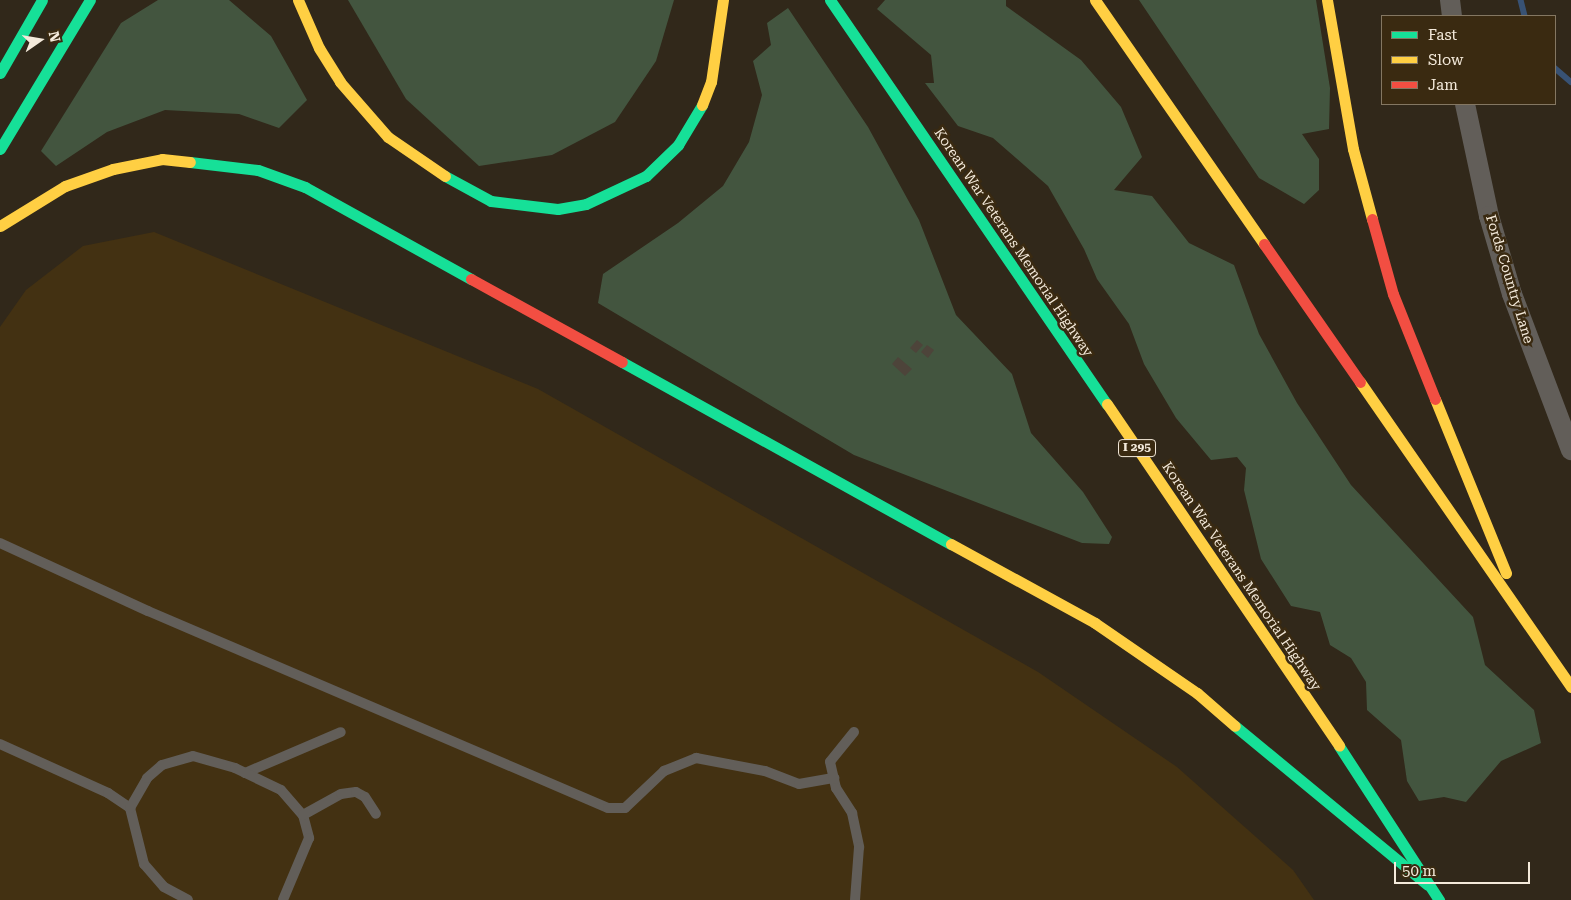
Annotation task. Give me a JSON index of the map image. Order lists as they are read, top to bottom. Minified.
{"streets":{"main road":["Korean War Veterans Memorial Highway","I 295"],"street":["Fords Country Lane"]},"legend":["Fast","Slow","Jam"],"scale_bar":"50 m","north":"right"}
